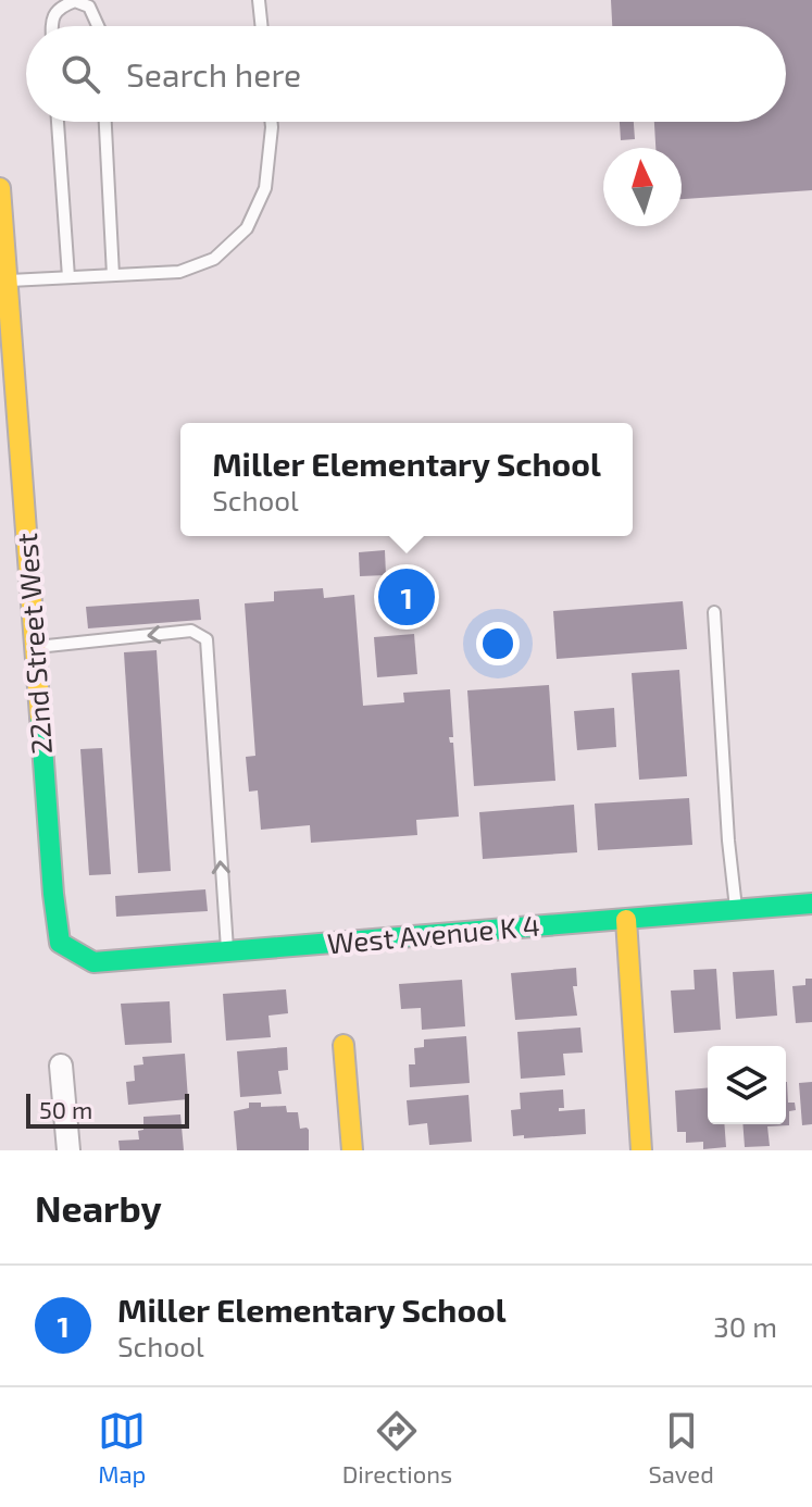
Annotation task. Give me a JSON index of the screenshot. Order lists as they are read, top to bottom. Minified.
{"streets":{"street":["22nd Street West","West Avenue K 4"]},"crossings":[["22nd Street West","West Avenue K 4"]],"scale_bar":"50 m","north":"top","page":{"search":"Search here","popup":["Miller Elementary School","School"],"pins":"1","scale":"50 m","heading":"Nearby","list":[{"mark":"1","name":"Miller Elementary School","note":"School","value":"30 m"}],"nav":["Map","Directions","Saved"]}}
